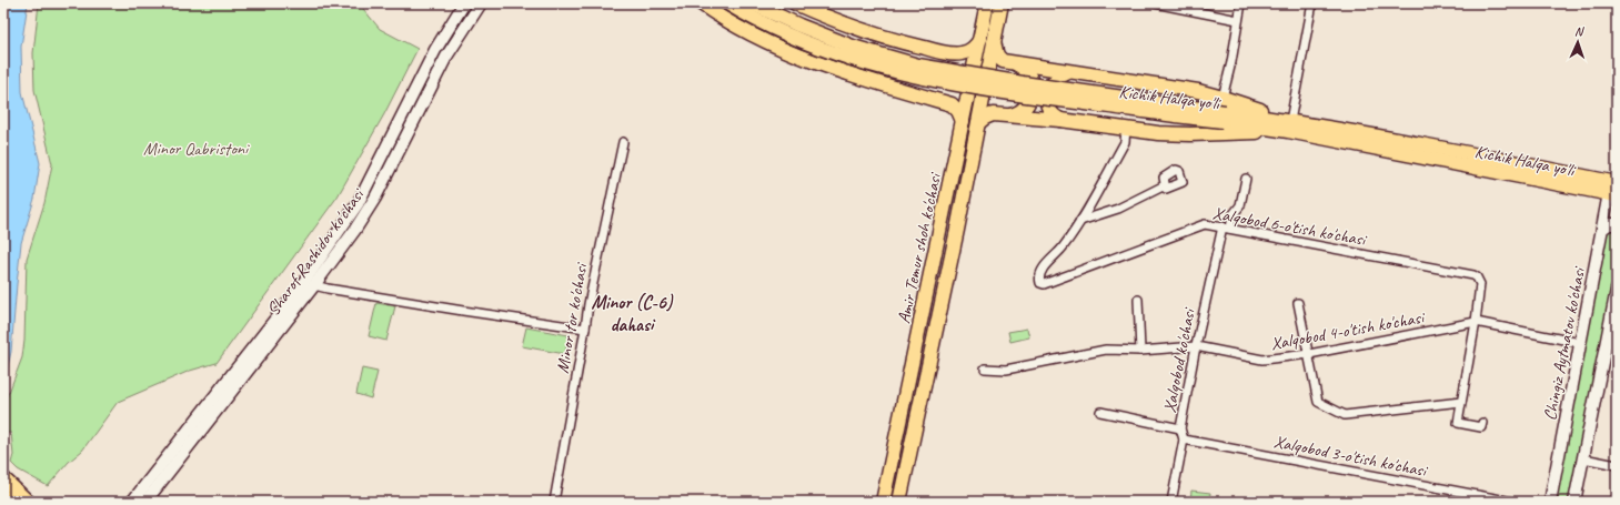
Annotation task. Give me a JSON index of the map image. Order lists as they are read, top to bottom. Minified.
{"streets":{"main road":["Kichik Halqa yo'li","Amir Temur shoh ko'chasi","Sharof Rashidov ko'chasi","Chingiz Aytmatov ko'chasi"],"street":["Xalqobod 6-o'tish ko'chasi","Minor tor ko'chasi","Xalqobod 4-o'tish ko'chasi","Xalqobod ko'chasi","Xalqobod 3-o'tish ko'chasi"]},"crossings":[["Kichik Halqa yo'li","Chingiz Aytmatov ko'chasi"],["Xalqobod 6-o'tish ko'chasi","Xalqobod 4-o'tish ko'chasi"],["Xalqobod 6-o'tish ko'chasi","Xalqobod ko'chasi"],["Xalqobod 4-o'tish ko'chasi","Chingiz Aytmatov ko'chasi"],["Xalqobod 4-o'tish ko'chasi","Xalqobod ko'chasi"],["Xalqobod ko'chasi","Xalqobod 3-o'tish ko'chasi"]],"districts":["Minor (C-6) dahasi"],"parks":["Minor Qabristoni"],"north":"top"}
